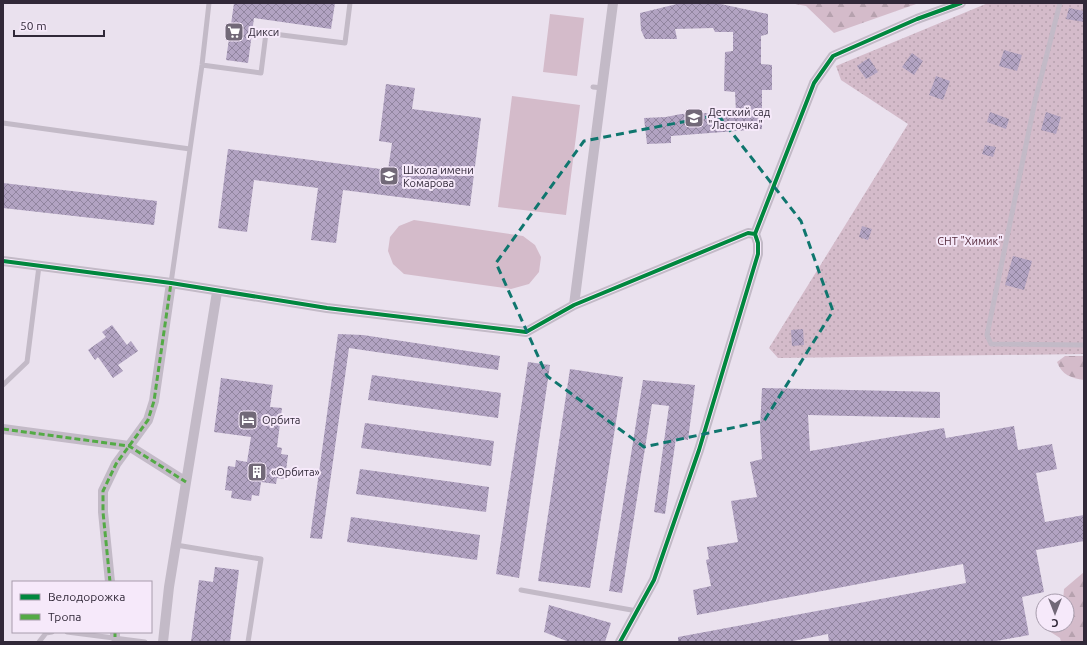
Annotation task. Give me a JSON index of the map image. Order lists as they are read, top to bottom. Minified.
{"parks":["СНТ \"Химик\""],"places":{"supermarket":["Дикси"],"school or university":["Детский сад \"Ласточка\"","Школа имени Комарова"],"hotel":["Орбита"],"building":["«Орбита»"]},"legend":["Велодорожка","Тропа"],"scale_bar":"50 m","north":"bottom"}
